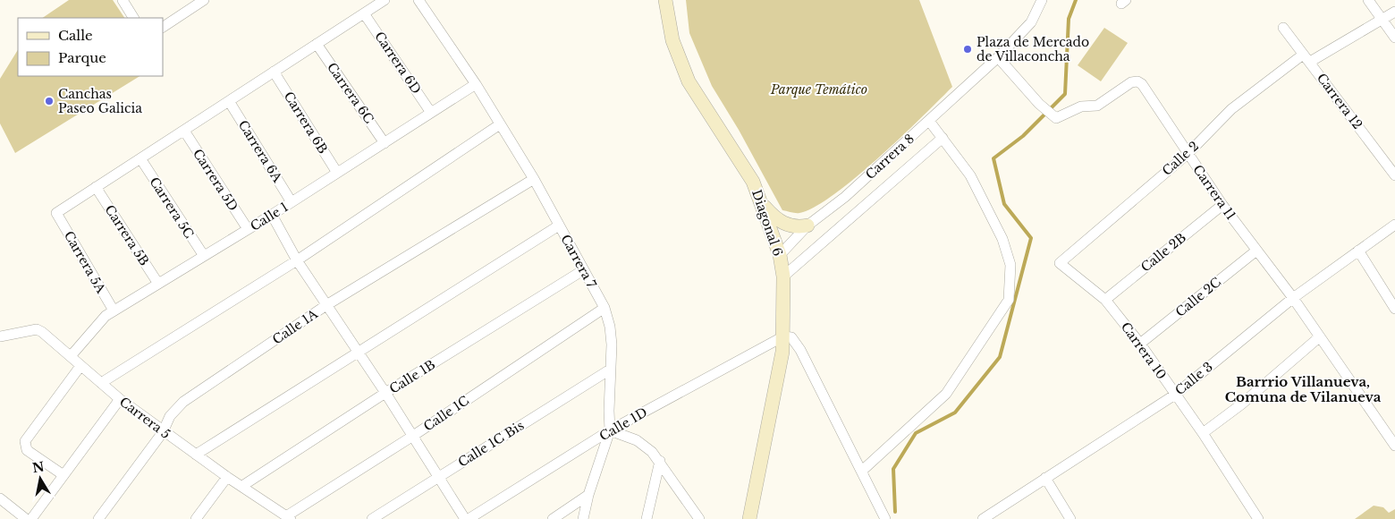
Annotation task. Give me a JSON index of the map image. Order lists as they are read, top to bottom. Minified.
{"streets":{"street":["Carrera 6D","Carrera 6C","Carrera 12","Carrera 6B","Carrera 6A","Carrera 8","Calle 2","Carrera 5D","Carrera 11","Carrera 5C","Calle 1","Diagonal 6","Carrera 5B","Calle 2B","Carrera 7","Carrera 5A","Calle 2C","Calle 1A","Carrera 10","Calle 1B","Calle 3","Calle 1C","Carrera 5","Calle 1D","Calle 1C Bis"]},"crossings":[["Carrera 6D","Calle 1"],["Carrera 6C","Calle 1"],["Carrera 12","Calle 2"],["Carrera 6B","Calle 1"],["Carrera 6A","Calle 1"],["Carrera 8","Carrera 11"],["Carrera 8","Diagonal 6"],["Calle 2","Carrera 11"],["Calle 2","Carrera 10"],["Carrera 5D","Calle 1"],["Carrera 11","Calle 2B"],["Carrera 11","Calle 2C"],["Carrera 11","Calle 3"],["Carrera 5C","Calle 1"],["Calle 1","Carrera 5B"],["Calle 1","Carrera 7"],["Calle 1","Carrera 5A"],["Calle 1","Carrera 5"],["Diagonal 6","Calle 1D"],["Carrera 5B","Carrera 5A"],["Calle 2B","Carrera 10"],["Carrera 7","Calle 1A"],["Carrera 7","Calle 1B"],["Carrera 7","Calle 1C"],["Carrera 7","Calle 1D"],["Carrera 7","Calle 1C Bis"],["Calle 2C","Carrera 10"],["Calle 1A","Carrera 5"],["Carrera 10","Calle 3"],["Calle 1B","Carrera 5"],["Calle 1C","Carrera 5"]],"districts":["Barrrio Villanueva, Comuna de Vilanueva"],"parks":["Parque Temático"],"places":["Plaza de Mercado de Villaconcha","Canchas Paseo Galicia"],"legend":["Calle","Parque"],"north":"top"}
